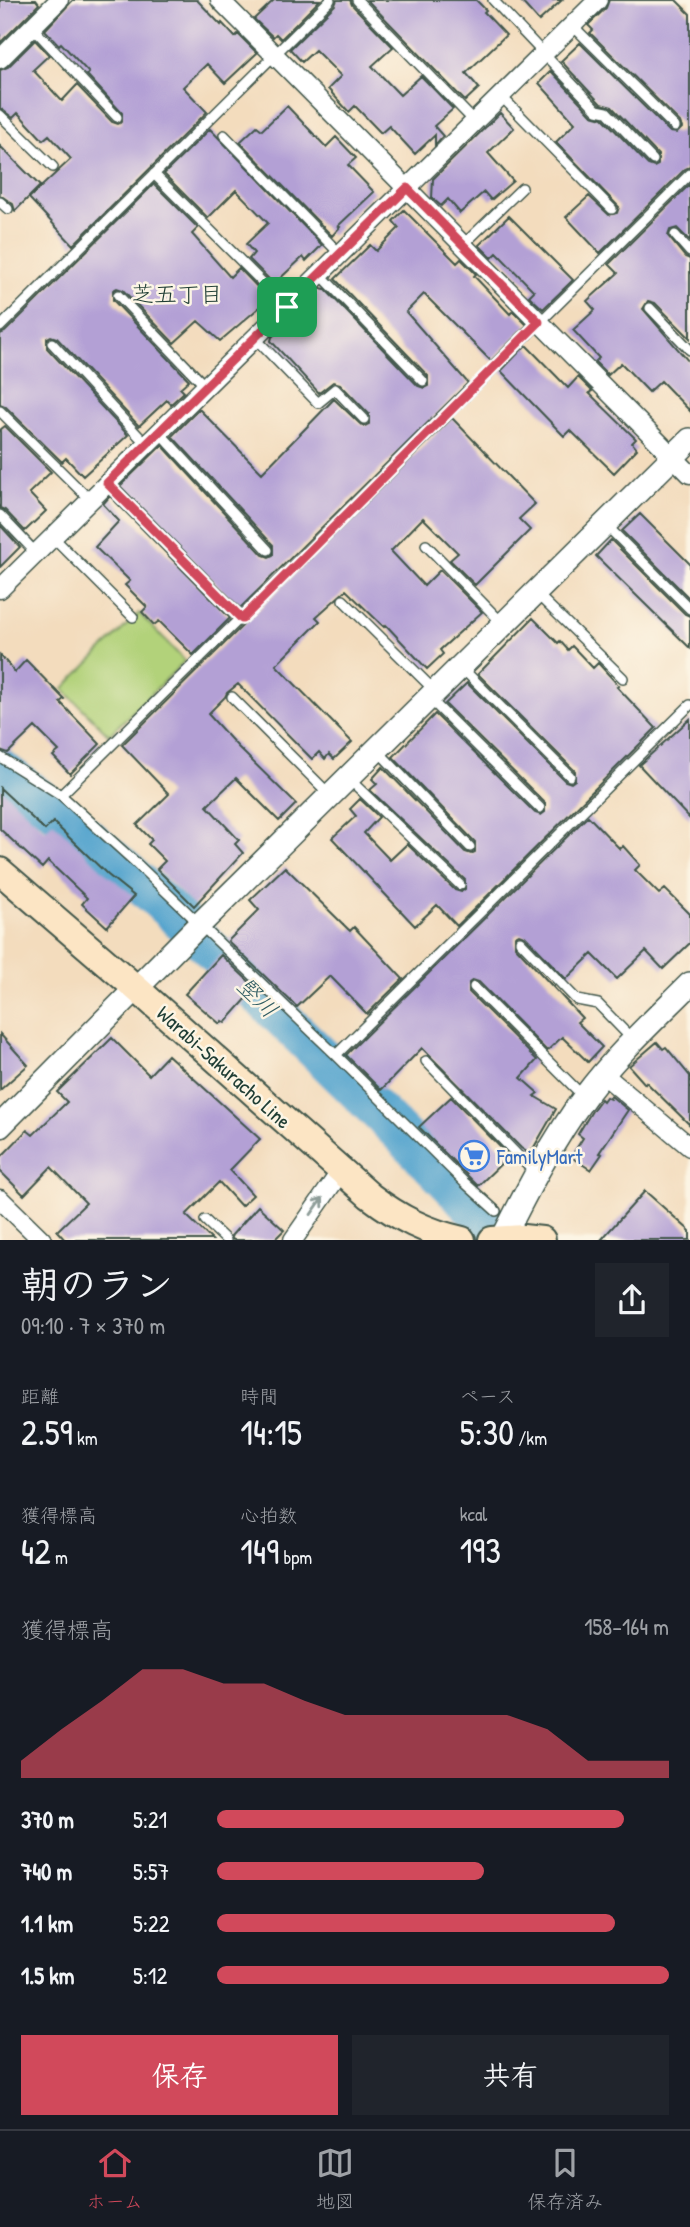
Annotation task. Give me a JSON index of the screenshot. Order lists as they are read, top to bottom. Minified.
{"streets":{"main road":["Warabi-Sakuracho Line"]},"districts":["芝五丁目"],"water":["竪川"],"places":{"supermarket":["FamilyMart"]},"page":{"heading":["朝のラン","09:10 · 7 × 370 m"],"stats":[["距離","2.59 km"],["時間","14:15"],["ペース","5:30 /km"],["獲得標高","42 m"],["心拍数","149 bpm"],["kcal","193"]],"chart":["獲得標高","158–164 m"],"list":[{"name":"370 m","note":"5:21"},{"name":"740 m","note":"5:57"},{"name":"1.1 km","note":"5:22"},{"name":"1.5 km","note":"5:12"}],"buttons":["保存","共有"],"tabs":["ホーム","地図","保存済み"]}}
